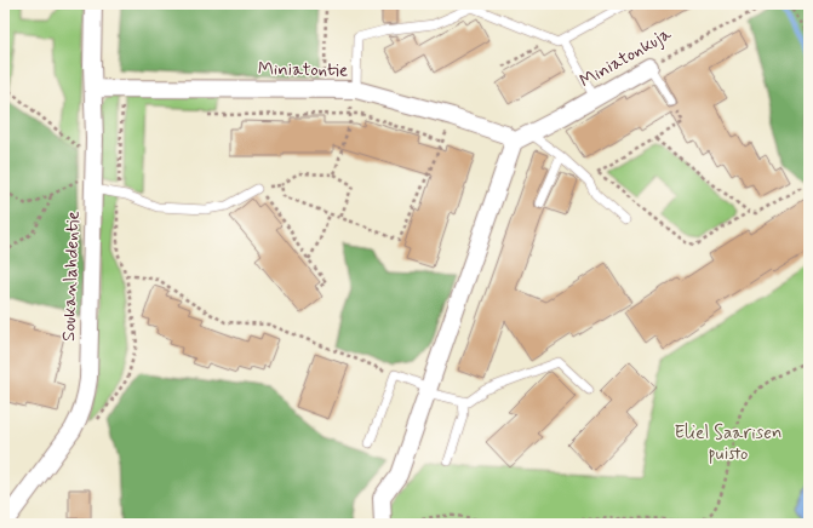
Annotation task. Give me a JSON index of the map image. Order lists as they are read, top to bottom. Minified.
{"streets":{"street":["Miniatonkuja","Miniatontie","Soukanlahdentie"]},"crossings":[["Miniatonkuja","Miniatontie"],["Miniatontie","Soukanlahdentie"]],"parks":["Eliel Saarisen puisto"]}
